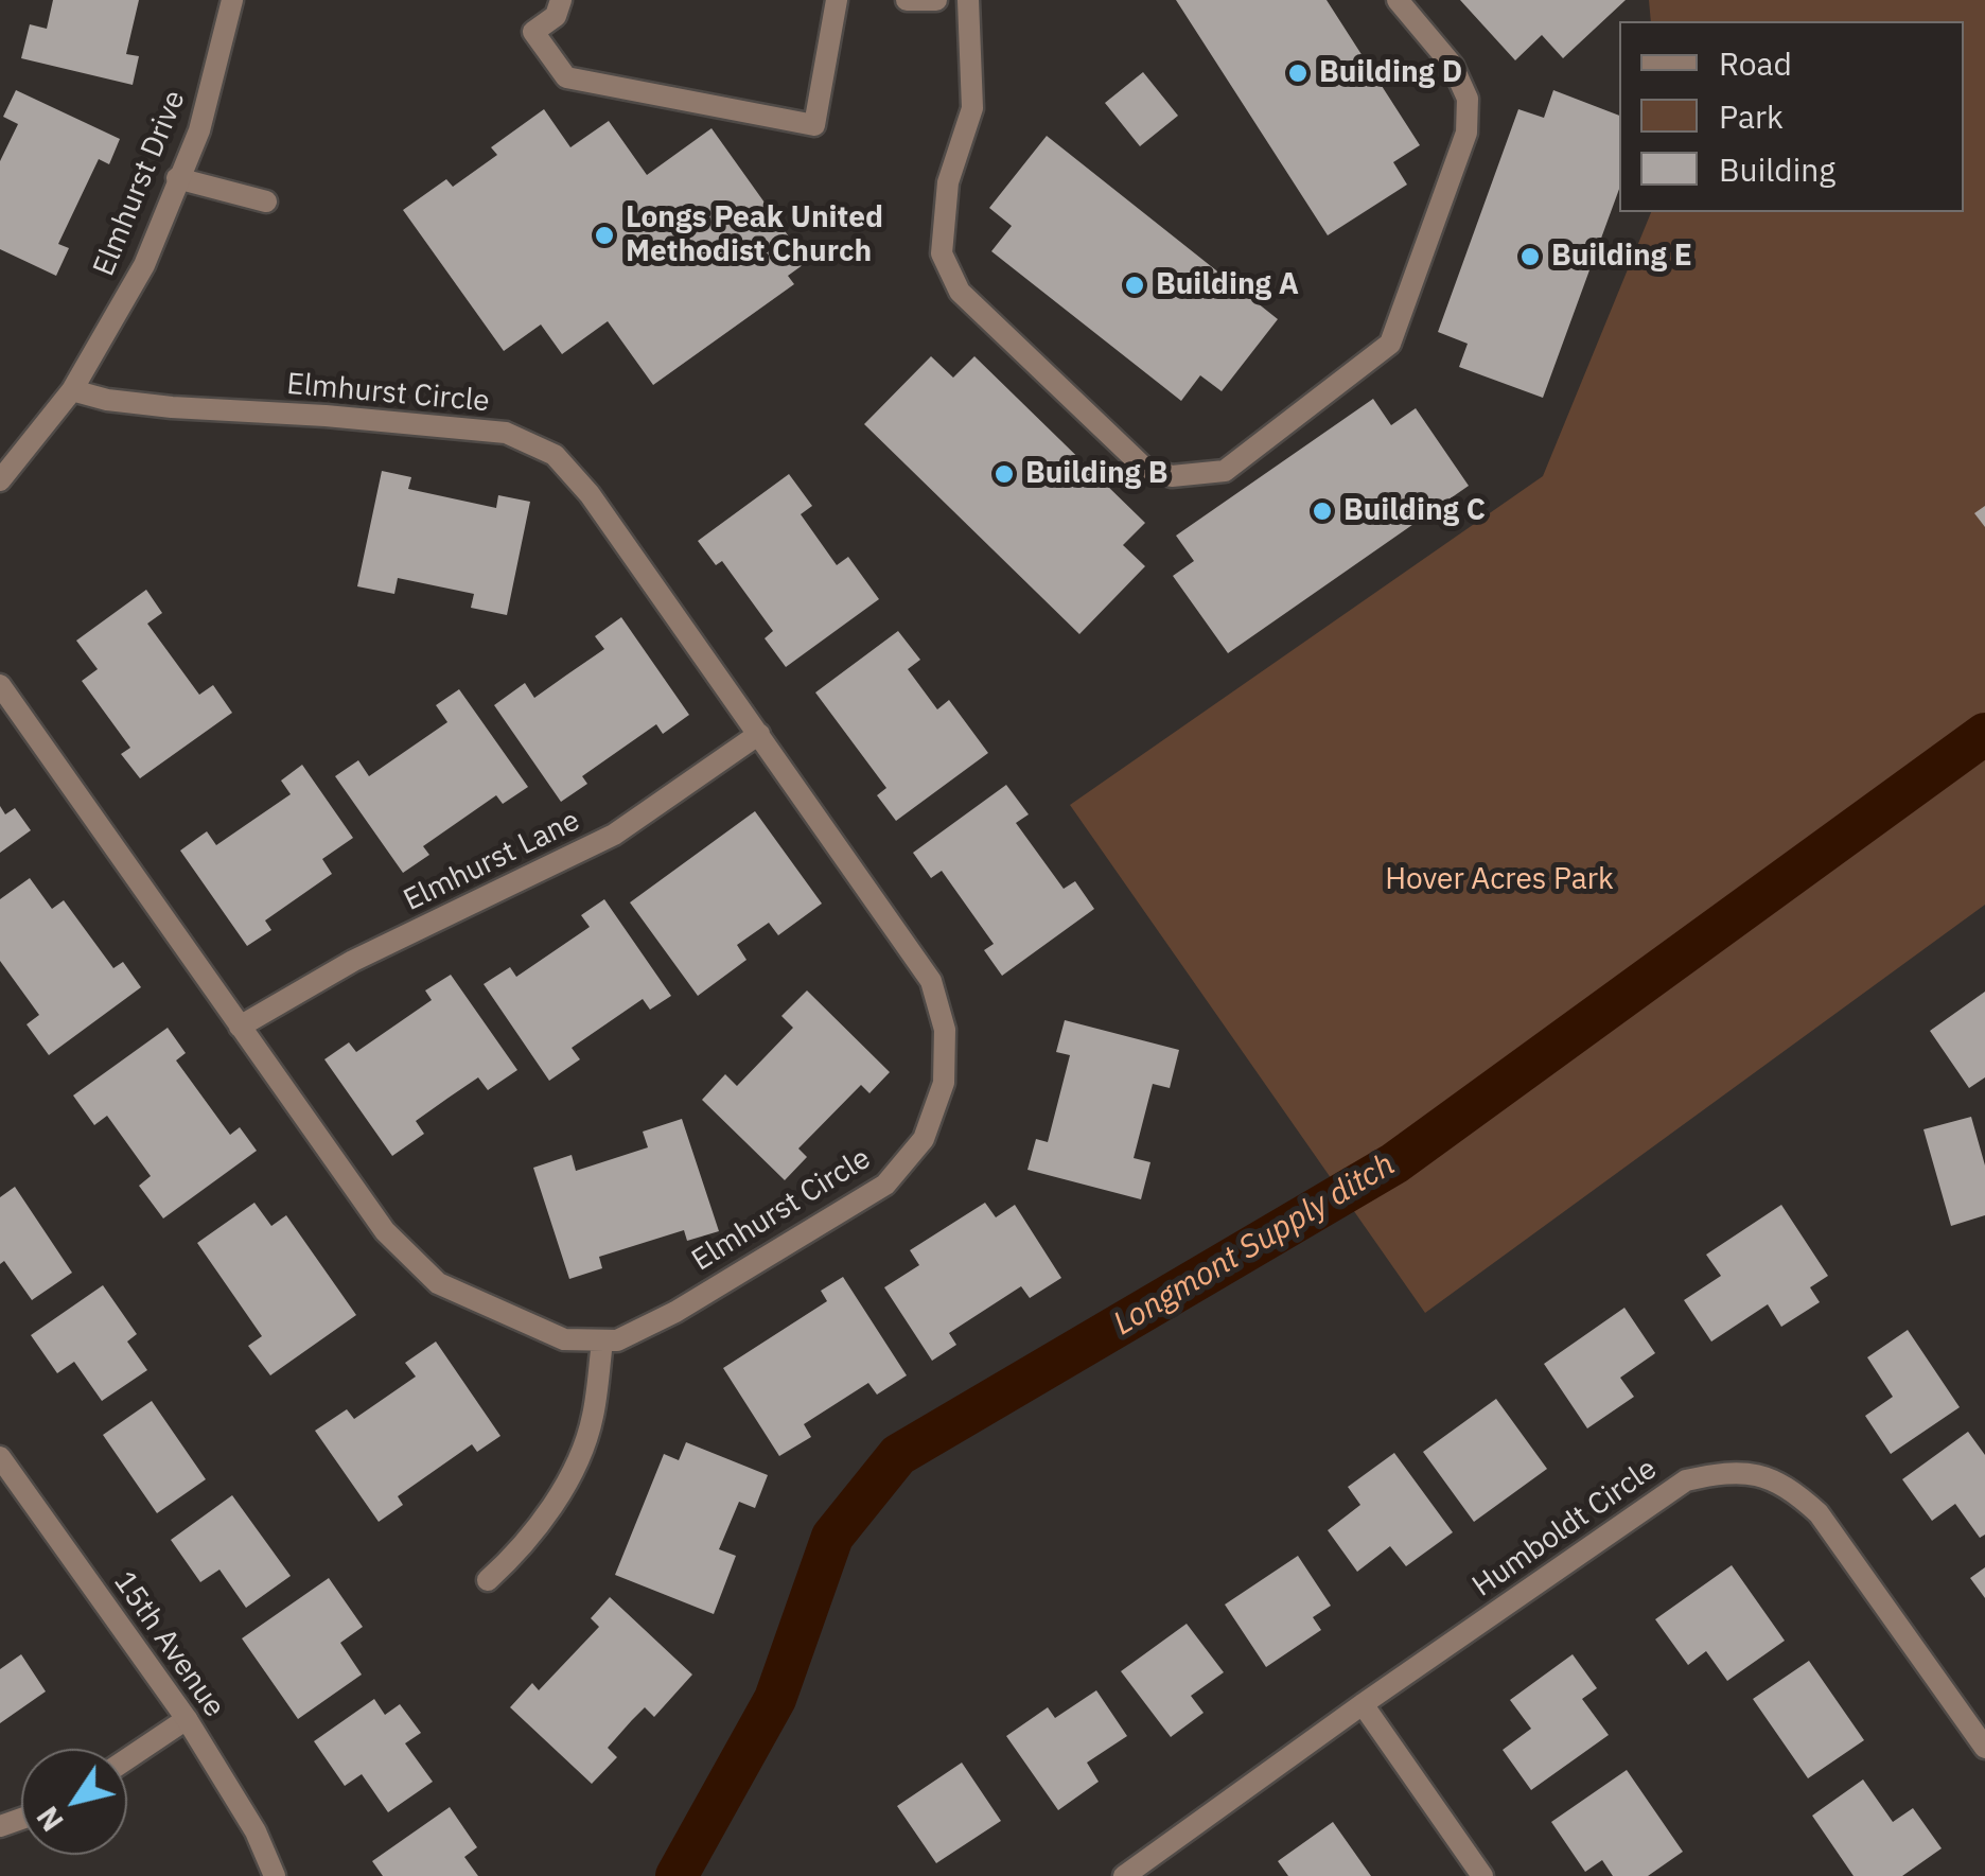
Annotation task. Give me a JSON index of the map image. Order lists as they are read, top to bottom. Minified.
{"streets":{"street":["Elmhurst Drive","Elmhurst Circle","Elmhurst Lane","Humboldt Circle","15th Avenue"]},"crossings":[["Elmhurst Drive","Elmhurst Circle"],["Elmhurst Circle","Elmhurst Lane"]],"water":["Longmont Supply ditch"],"parks":["Hover Acres Park"],"places":["Building D","Longs Peak United Methodist Church","Building E","Building A","Building B","Building C"],"legend":["Road","Park","Building"],"north":"bottom left"}
